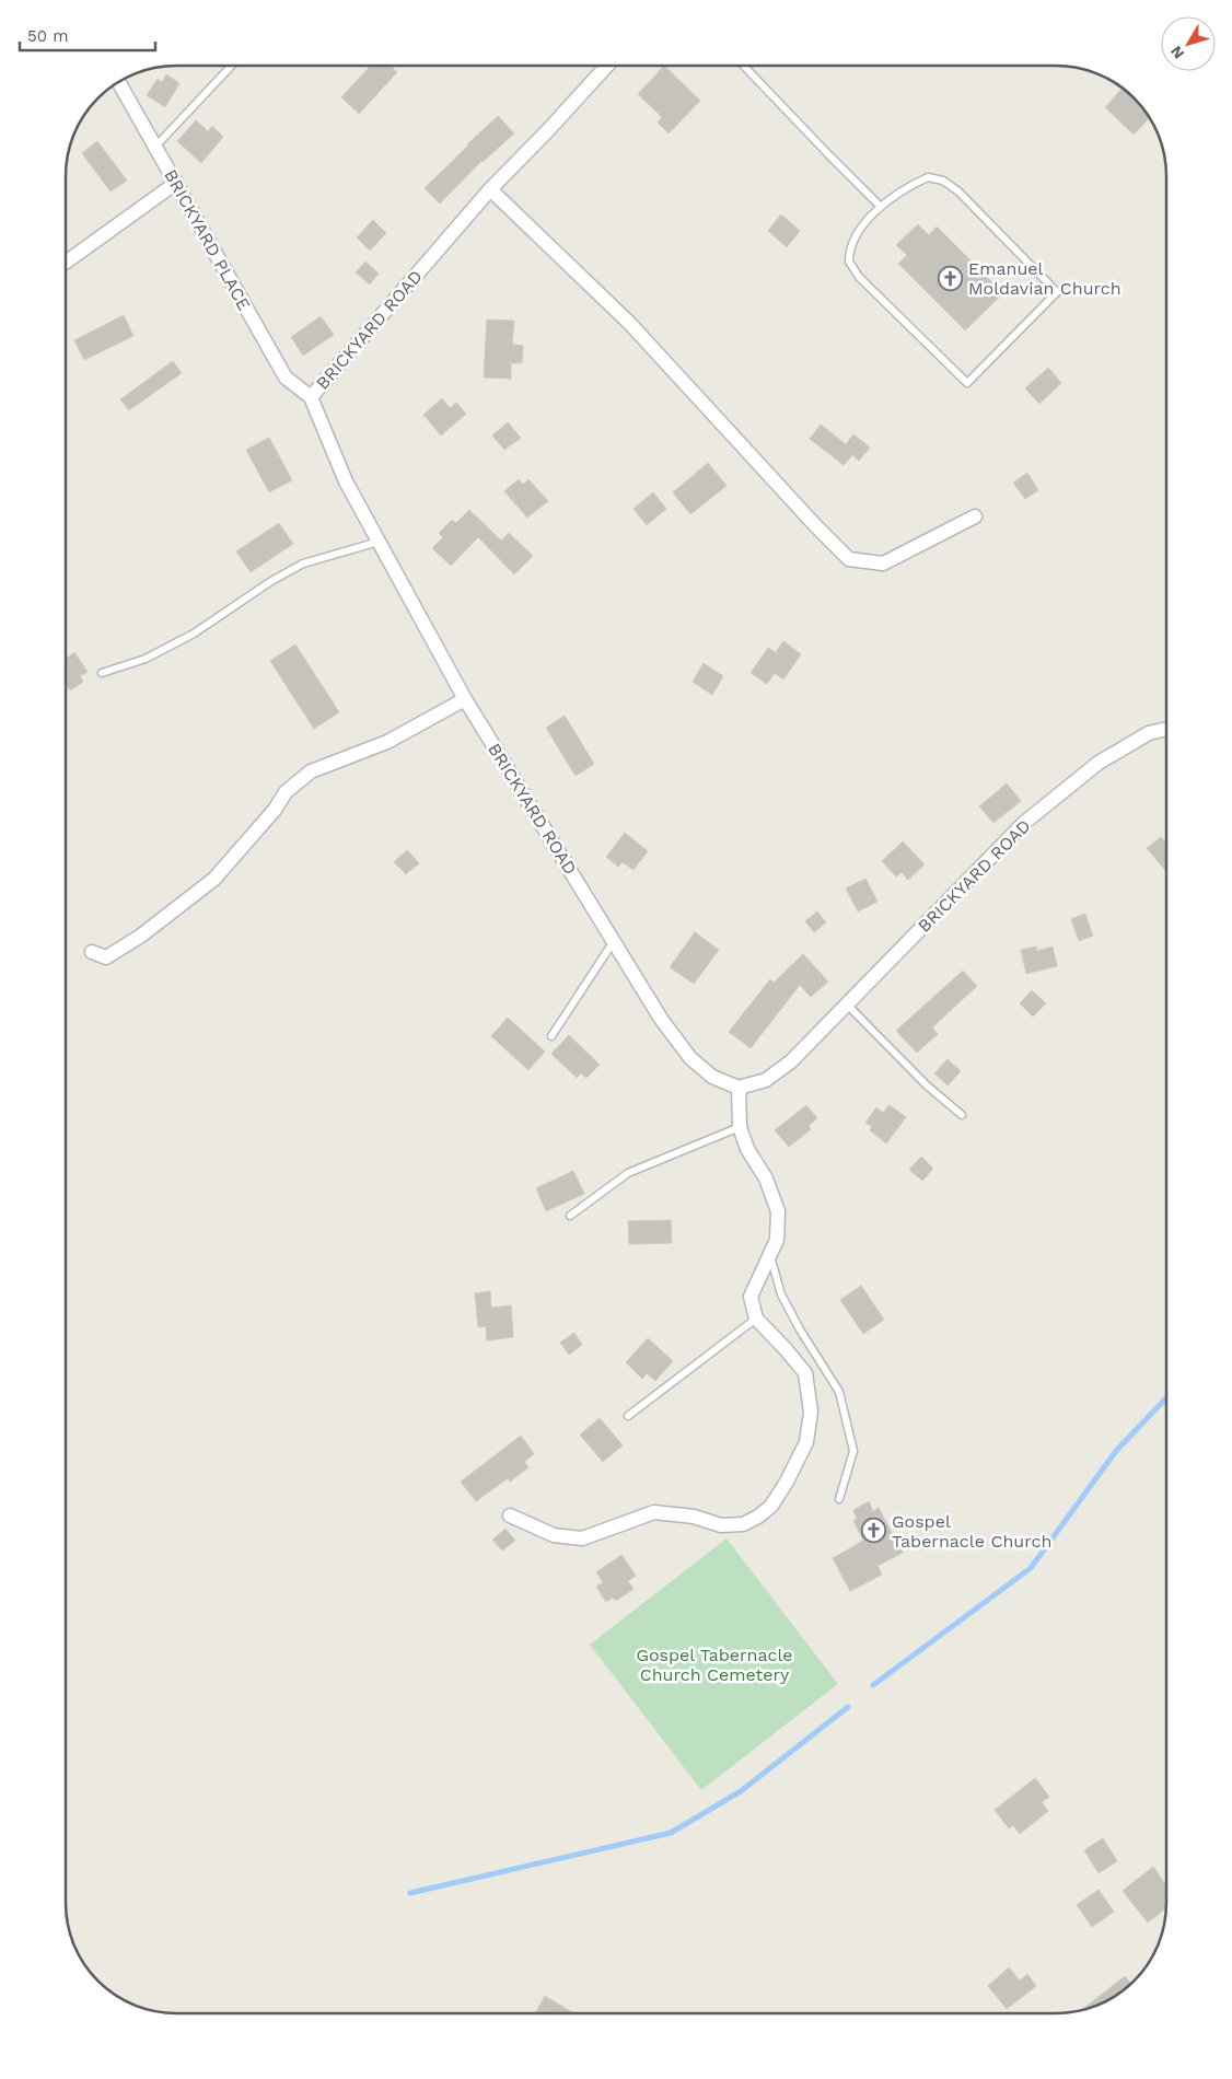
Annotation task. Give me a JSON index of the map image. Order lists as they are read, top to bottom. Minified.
{"streets":{"street":["BRICKYARD PLACE","BRICKYARD ROAD"]},"crossings":[["BRICKYARD PLACE","BRICKYARD ROAD"]],"parks":["Gospel Tabernacle Church Cemetery"],"places":{"church":["Emanuel Moldavian Church","Gospel Tabernacle Church"]},"scale_bar":"50 m","north":"bottom left"}
